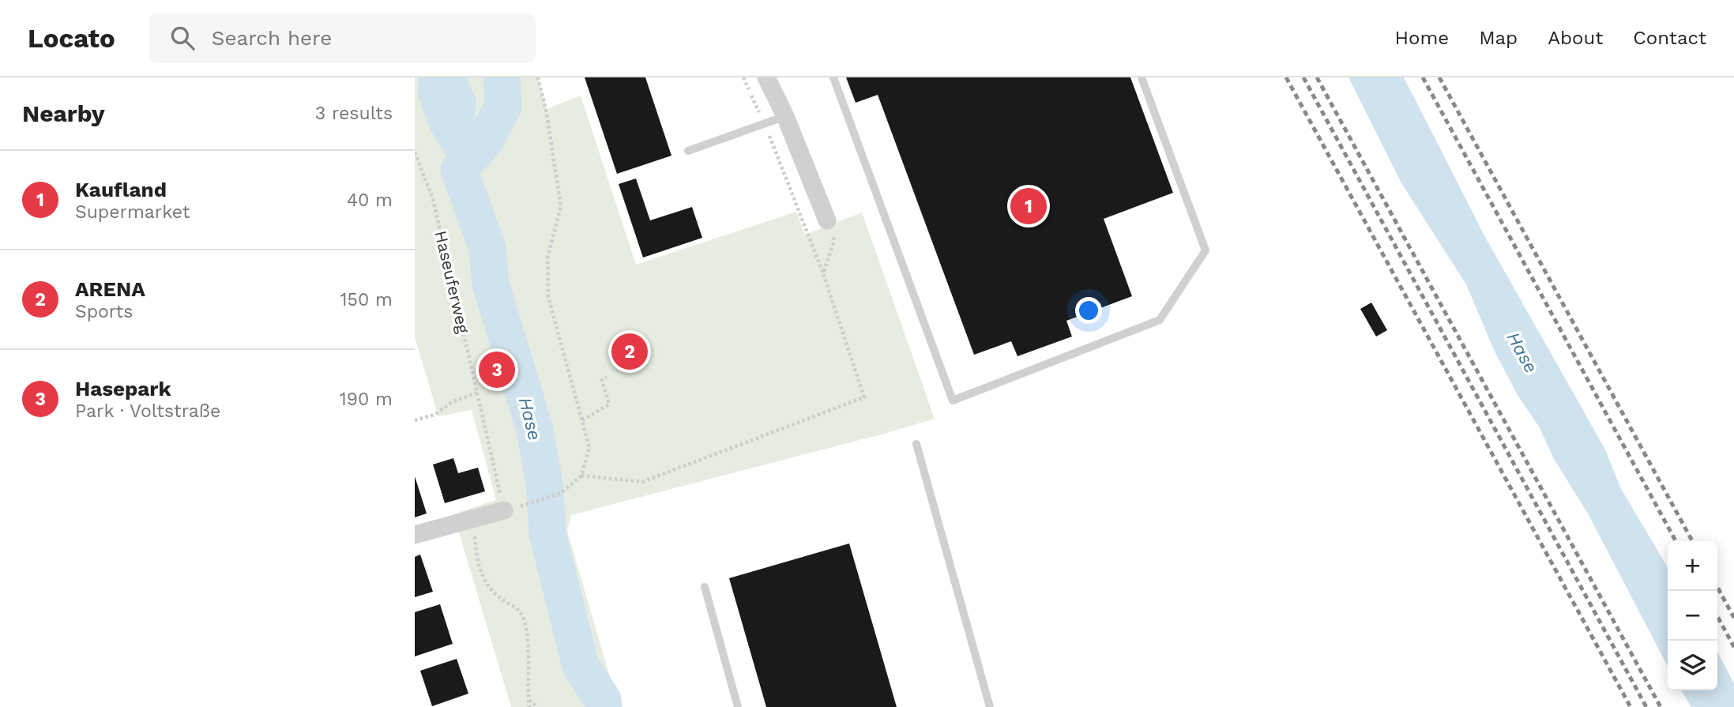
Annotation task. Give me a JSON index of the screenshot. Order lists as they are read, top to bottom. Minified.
{"streets":{"path":["Haseuferweg"]},"water":["Hase"],"page":{"header":"Locato","search":"Search here","nav":["Home","Map","About","Contact"],"heading":["Nearby","3 results"],"list":[{"mark":"1","name":"Kaufland","note":"Supermarket","value":"40 m"},{"mark":"2","name":"ARENA","note":"Sports","value":"150 m"},{"mark":"3","name":"Hasepark","note":"Park · Voltstraße","value":"190 m"}],"pins":["1","2","3"],"map_buttons":["+","−"]}}
